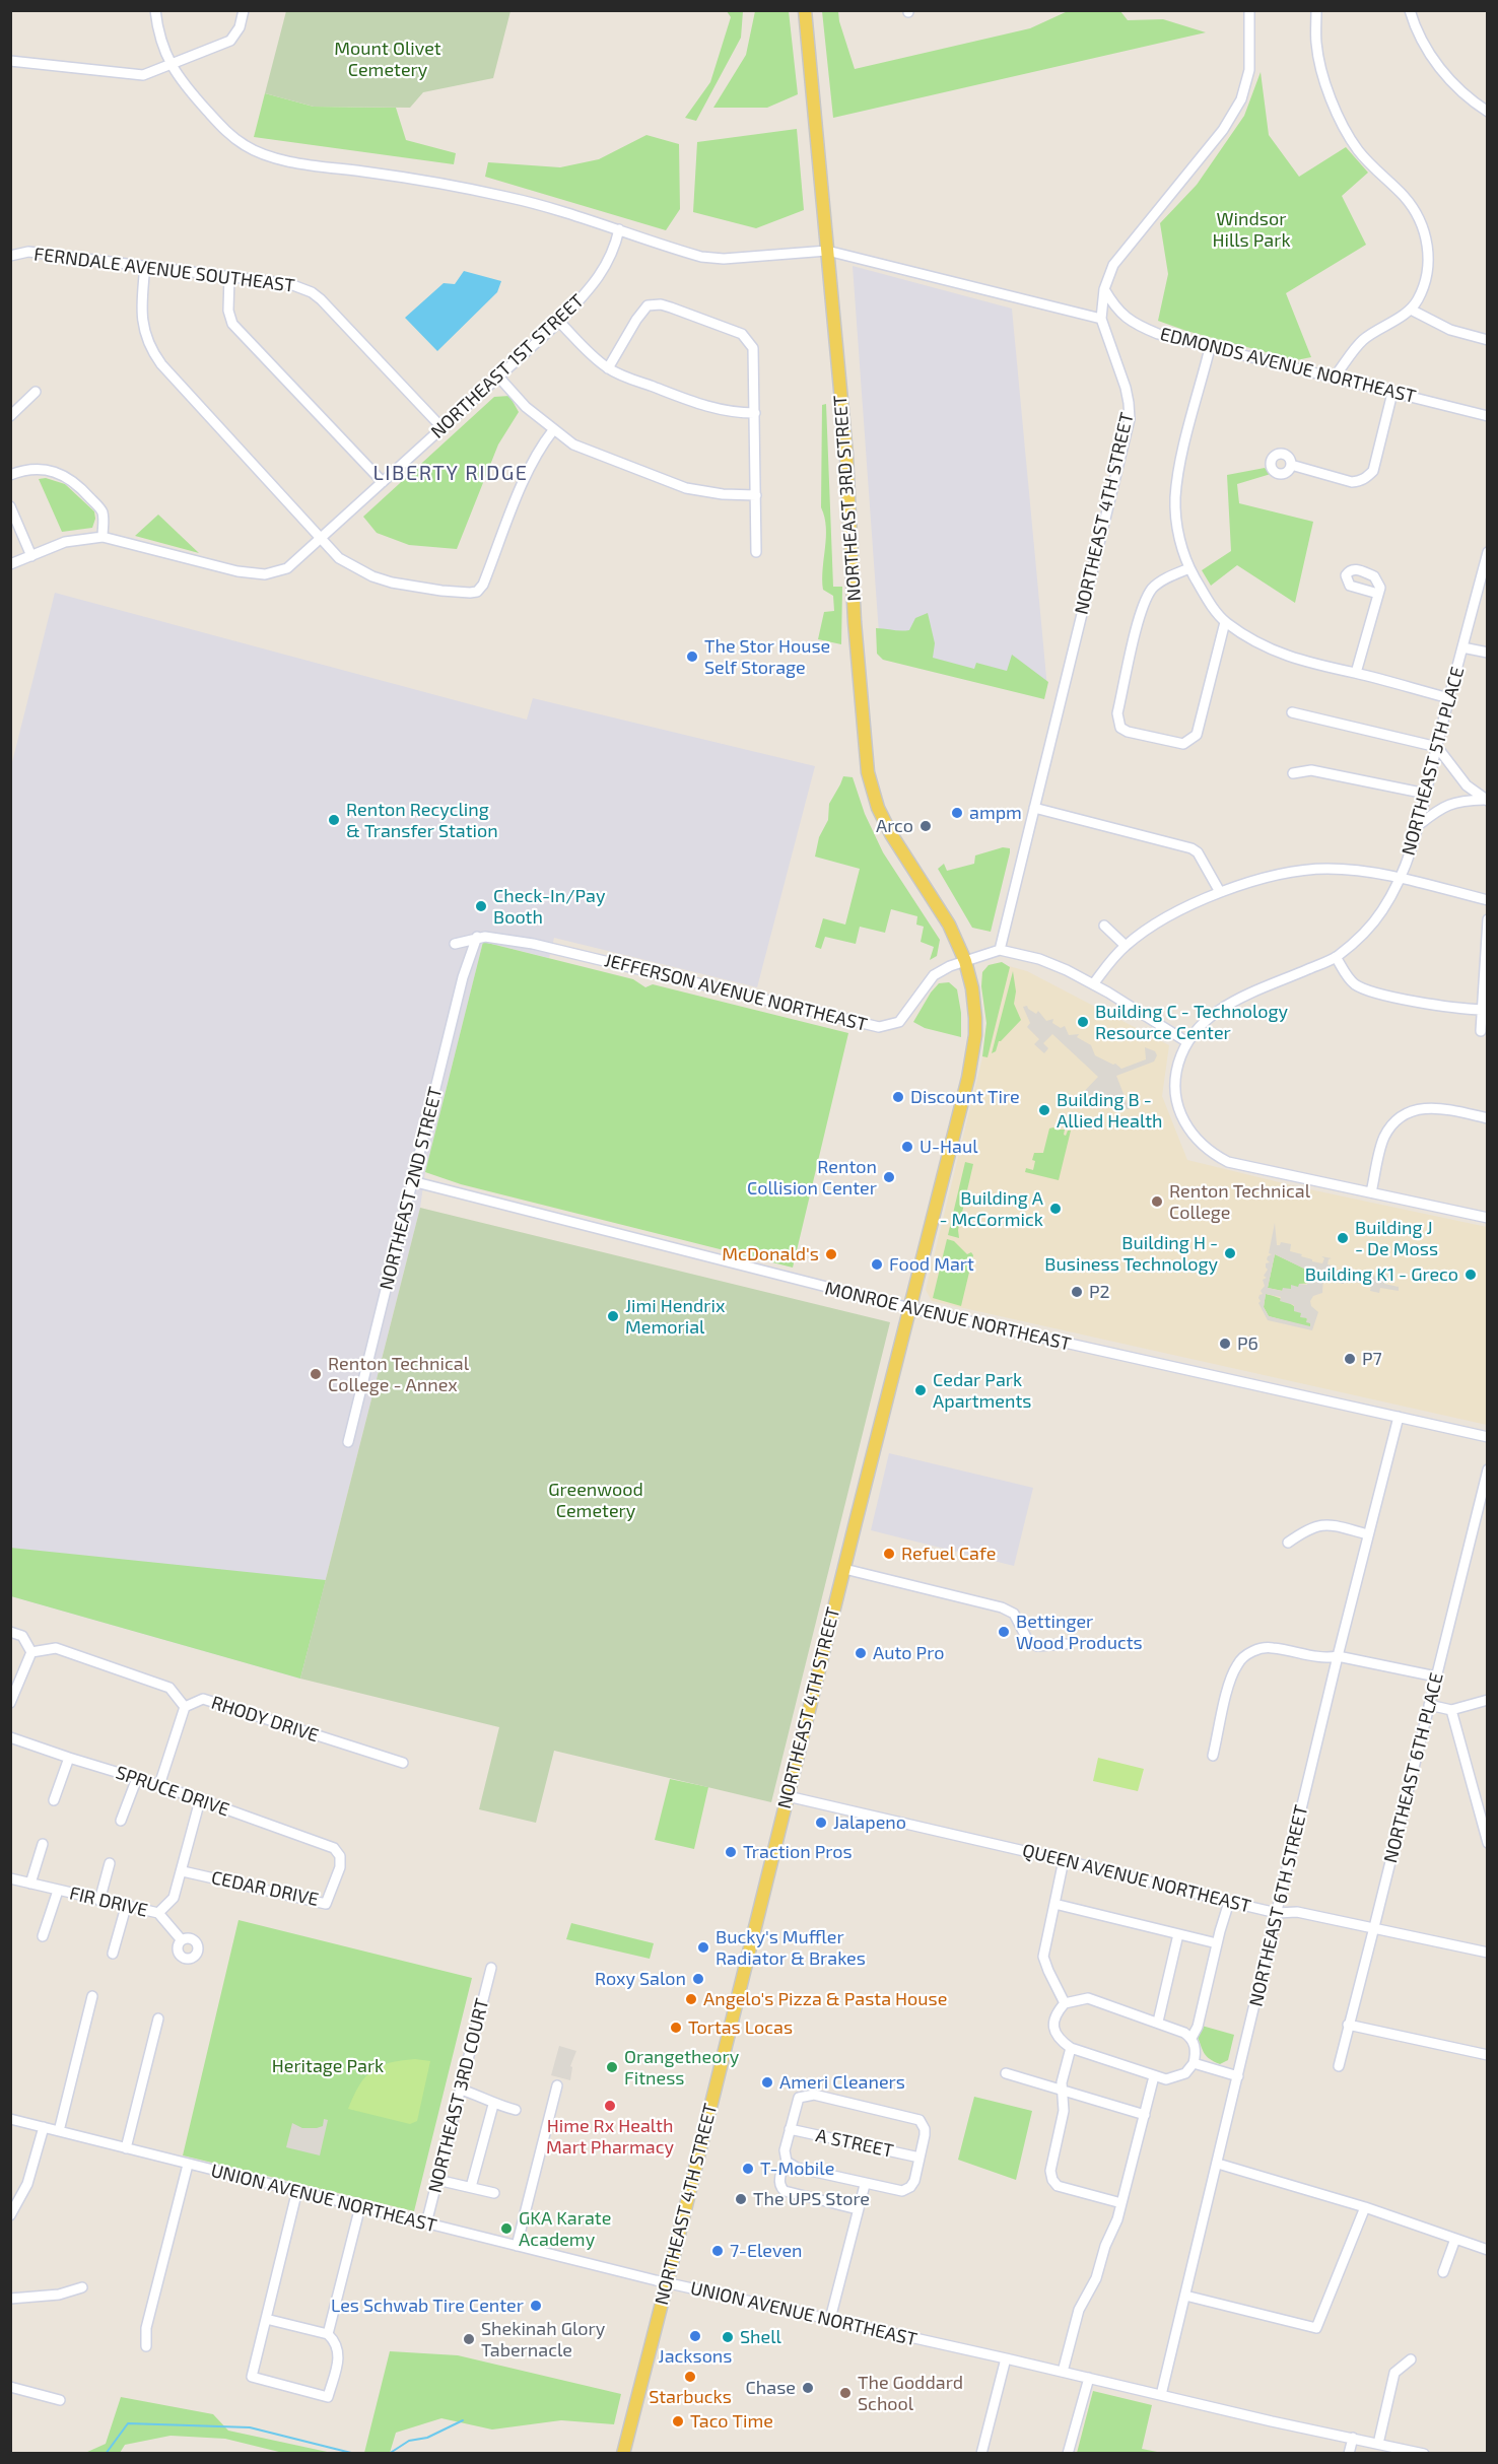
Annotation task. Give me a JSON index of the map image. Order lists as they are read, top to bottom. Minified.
{"streets":{"main road":["NORTHEAST 3RD STREET","NORTHEAST 4TH STREET"],"street":["FERNDALE AVENUE SOUTHEAST","EDMONDS AVENUE NORTHEAST","NORTHEAST 1ST STREET","NORTHEAST 5TH PLACE","JEFFERSON AVENUE NORTHEAST","NORTHEAST 2ND STREET","MONROE AVENUE NORTHEAST","RHODY DRIVE","NORTHEAST 6TH PLACE","SPRUCE DRIVE","QUEEN AVENUE NORTHEAST","CEDAR DRIVE","FIR DRIVE","NORTHEAST 6TH STREET","NORTHEAST 3RD COURT","A STREET","UNION AVENUE NORTHEAST"]},"crossings":[["FERNDALE AVENUE SOUTHEAST","NORTHEAST 1ST STREET"],["EDMONDS AVENUE NORTHEAST","NORTHEAST 4TH STREET"],["NORTHEAST 3RD STREET","NORTHEAST 4TH STREET"],["NORTHEAST 3RD STREET","JEFFERSON AVENUE NORTHEAST"],["NORTHEAST 4TH STREET","JEFFERSON AVENUE NORTHEAST"],["NORTHEAST 4TH STREET","MONROE AVENUE NORTHEAST"],["NORTHEAST 4TH STREET","QUEEN AVENUE NORTHEAST"],["NORTHEAST 4TH STREET","UNION AVENUE NORTHEAST"],["JEFFERSON AVENUE NORTHEAST","NORTHEAST 2ND STREET"],["NORTHEAST 2ND STREET","MONROE AVENUE NORTHEAST"],["MONROE AVENUE NORTHEAST","NORTHEAST 6TH STREET"],["NORTHEAST 6TH PLACE","QUEEN AVENUE NORTHEAST"],["SPRUCE DRIVE","CEDAR DRIVE"],["SPRUCE DRIVE","FIR DRIVE"],["QUEEN AVENUE NORTHEAST","NORTHEAST 6TH STREET"],["CEDAR DRIVE","FIR DRIVE"],["NORTHEAST 6TH STREET","UNION AVENUE NORTHEAST"],["NORTHEAST 3RD COURT","UNION AVENUE NORTHEAST"]],"districts":["LIBERTY RIDGE"],"parks":["Mount Olivet Cemetery","Windsor Hills Park","Greenwood Cemetery","Heritage Park"],"places":["The Stor House Self Storage","ampm","Renton Recycling & Transfer Station","Arco","Check-In/Pay Booth","Building C - Technology Resource Center","Discount Tire","Building B - Allied Health","U-Haul","Renton Collision Center","Renton Technical College","Building A - McCormick","Building J - De Moss","Building H - Business Technology","McDonald's","Food Mart","Building K1 - Greco","P2","Jimi Hendrix Memorial","P6","P7","Renton Technical College - Annex","Cedar Park Apartments","Refuel Cafe","Bettinger Wood Products","Auto Pro","Jalapeno","Traction Pros","Bucky's Muffler Radiator & Brakes","Roxy Salon","Angelo's Pizza & Pasta House","Tortas Locas","Orangetheory Fitness","Ameri Cleaners","Hime Rx Health Mart Pharmacy","T-Mobile","The UPS Store","GKA Karate Academy","7-Eleven","Les Schwab Tire Center","Jacksons","Shell","Shekinah Glory Tabernacle","Starbucks","Chase","The Goddard School","Taco Time"]}
